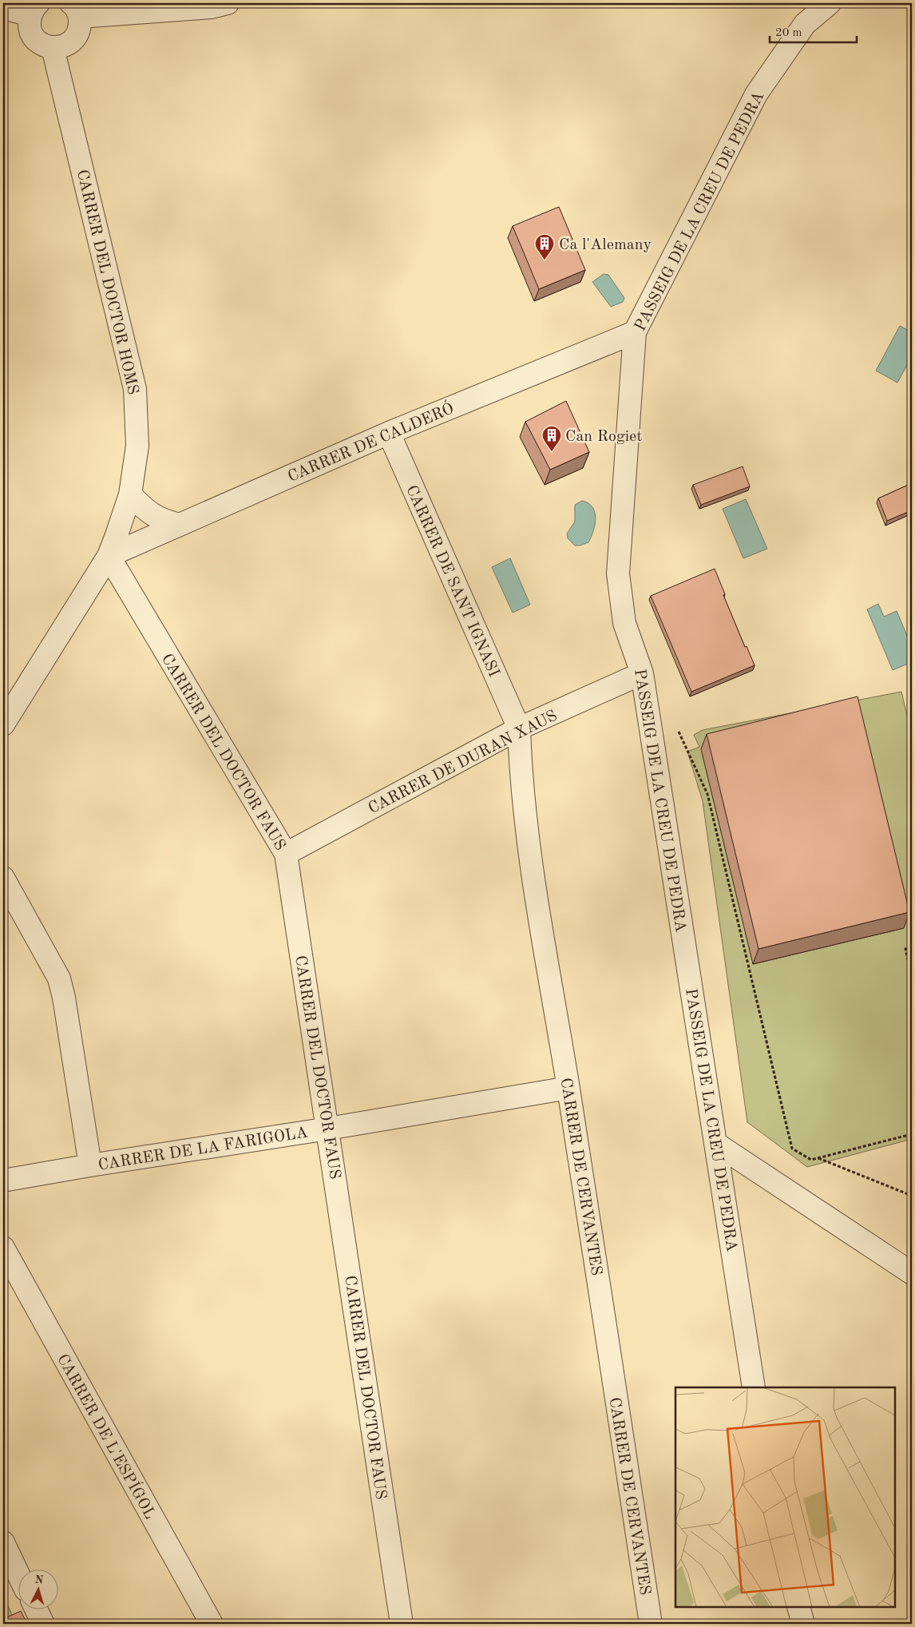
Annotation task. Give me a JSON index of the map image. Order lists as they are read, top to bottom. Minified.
{"streets":{"street":["PASSEIG DE LA CREU DE PEDRA","CARRER DEL DOCTOR HOMS","CARRER DE CALDERÓ","CARRER DE SANT IGNASI","CARRER DEL DOCTOR FAUS","CARRER DE DURAN XAUS","CARRER DE LA FARIGOLA","CARRER DE CERVANTES","CARRER DE L'ESPÍGOL"]},"crossings":[["PASSEIG DE LA CREU DE PEDRA","CARRER DE CALDERÓ"],["PASSEIG DE LA CREU DE PEDRA","CARRER DE DURAN XAUS"],["CARRER DEL DOCTOR HOMS","CARRER DE CALDERÓ"],["CARRER DEL DOCTOR HOMS","CARRER DEL DOCTOR FAUS"],["CARRER DE CALDERÓ","CARRER DE SANT IGNASI"],["CARRER DE CALDERÓ","CARRER DEL DOCTOR FAUS"],["CARRER DE SANT IGNASI","CARRER DE DURAN XAUS"],["CARRER DE SANT IGNASI","CARRER DE CERVANTES"],["CARRER DEL DOCTOR FAUS","CARRER DE DURAN XAUS"],["CARRER DEL DOCTOR FAUS","CARRER DE LA FARIGOLA"],["CARRER DE DURAN XAUS","CARRER DE CERVANTES"],["CARRER DE LA FARIGOLA","CARRER DE CERVANTES"]],"places":{"building":["Ca l'Alemany","Can Rogiet"]},"scale_bar":"20 m","north":"top"}
